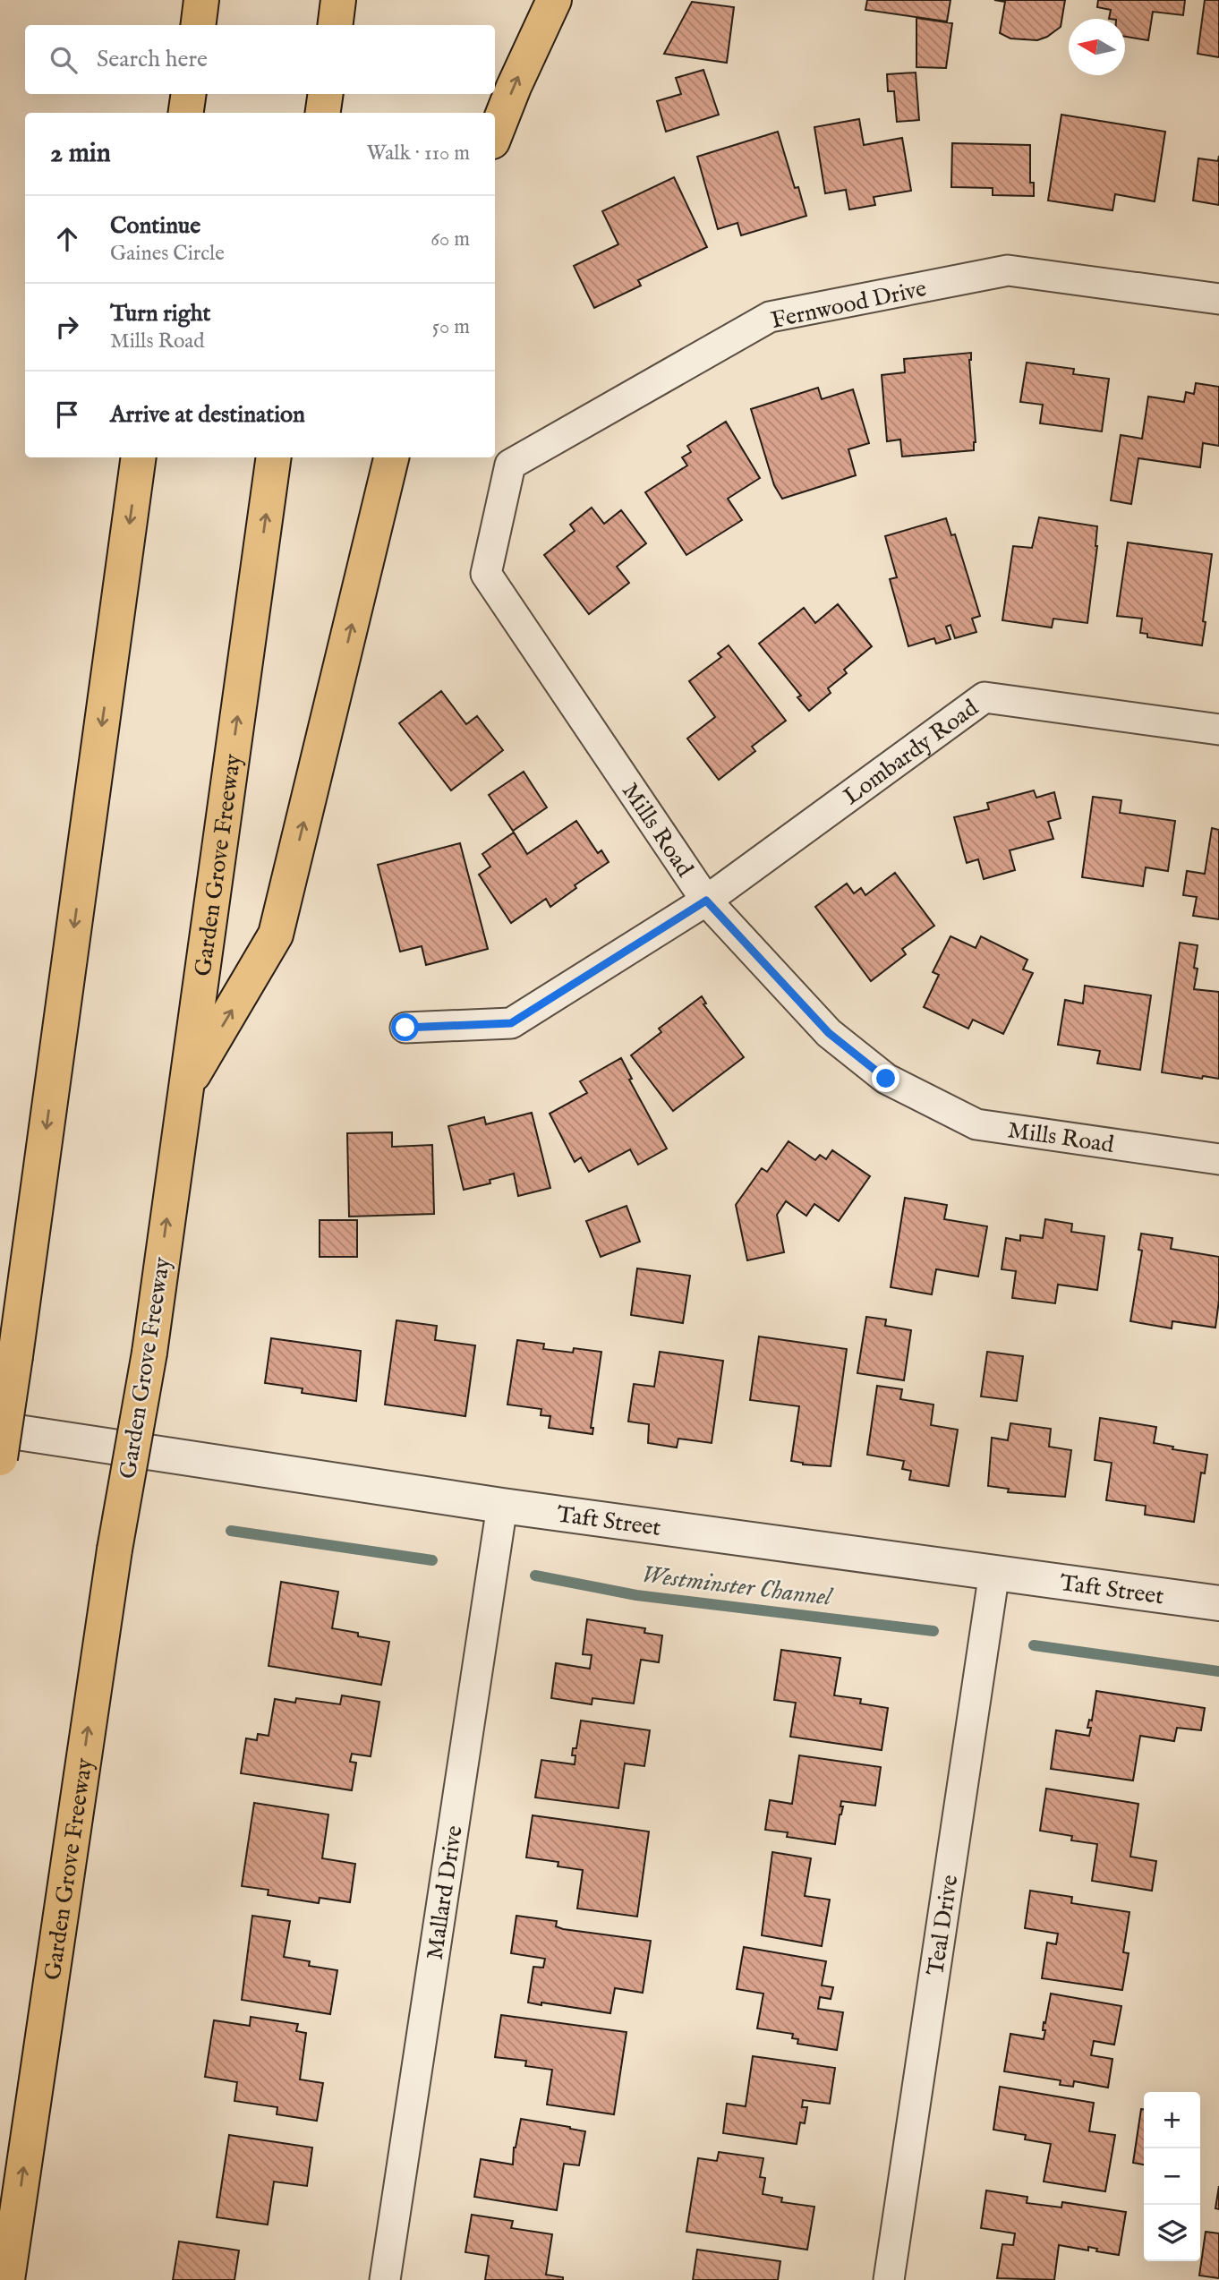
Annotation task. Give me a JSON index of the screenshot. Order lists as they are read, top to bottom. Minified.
{"streets":{"highway":["Garden Grove Freeway"],"street":["Fernwood Drive","Lombardy Road","Mills Road","Taft Street","Mallard Drive","Teal Drive"]},"crossings":[["Fernwood Drive","Mills Road"],["Lombardy Road","Mills Road"],["Taft Street","Mallard Drive"],["Taft Street","Teal Drive"]],"water":["Westminster Channel"],"north":"left","page":{"search":"Search here","heading":["2 min","Walk · 110 m"],"list":[["Continue","Gaines Circle","60 m"],["Turn right","Mills Road","50 m"],"Arrive at destination"],"map_buttons":["+","−"]}}
